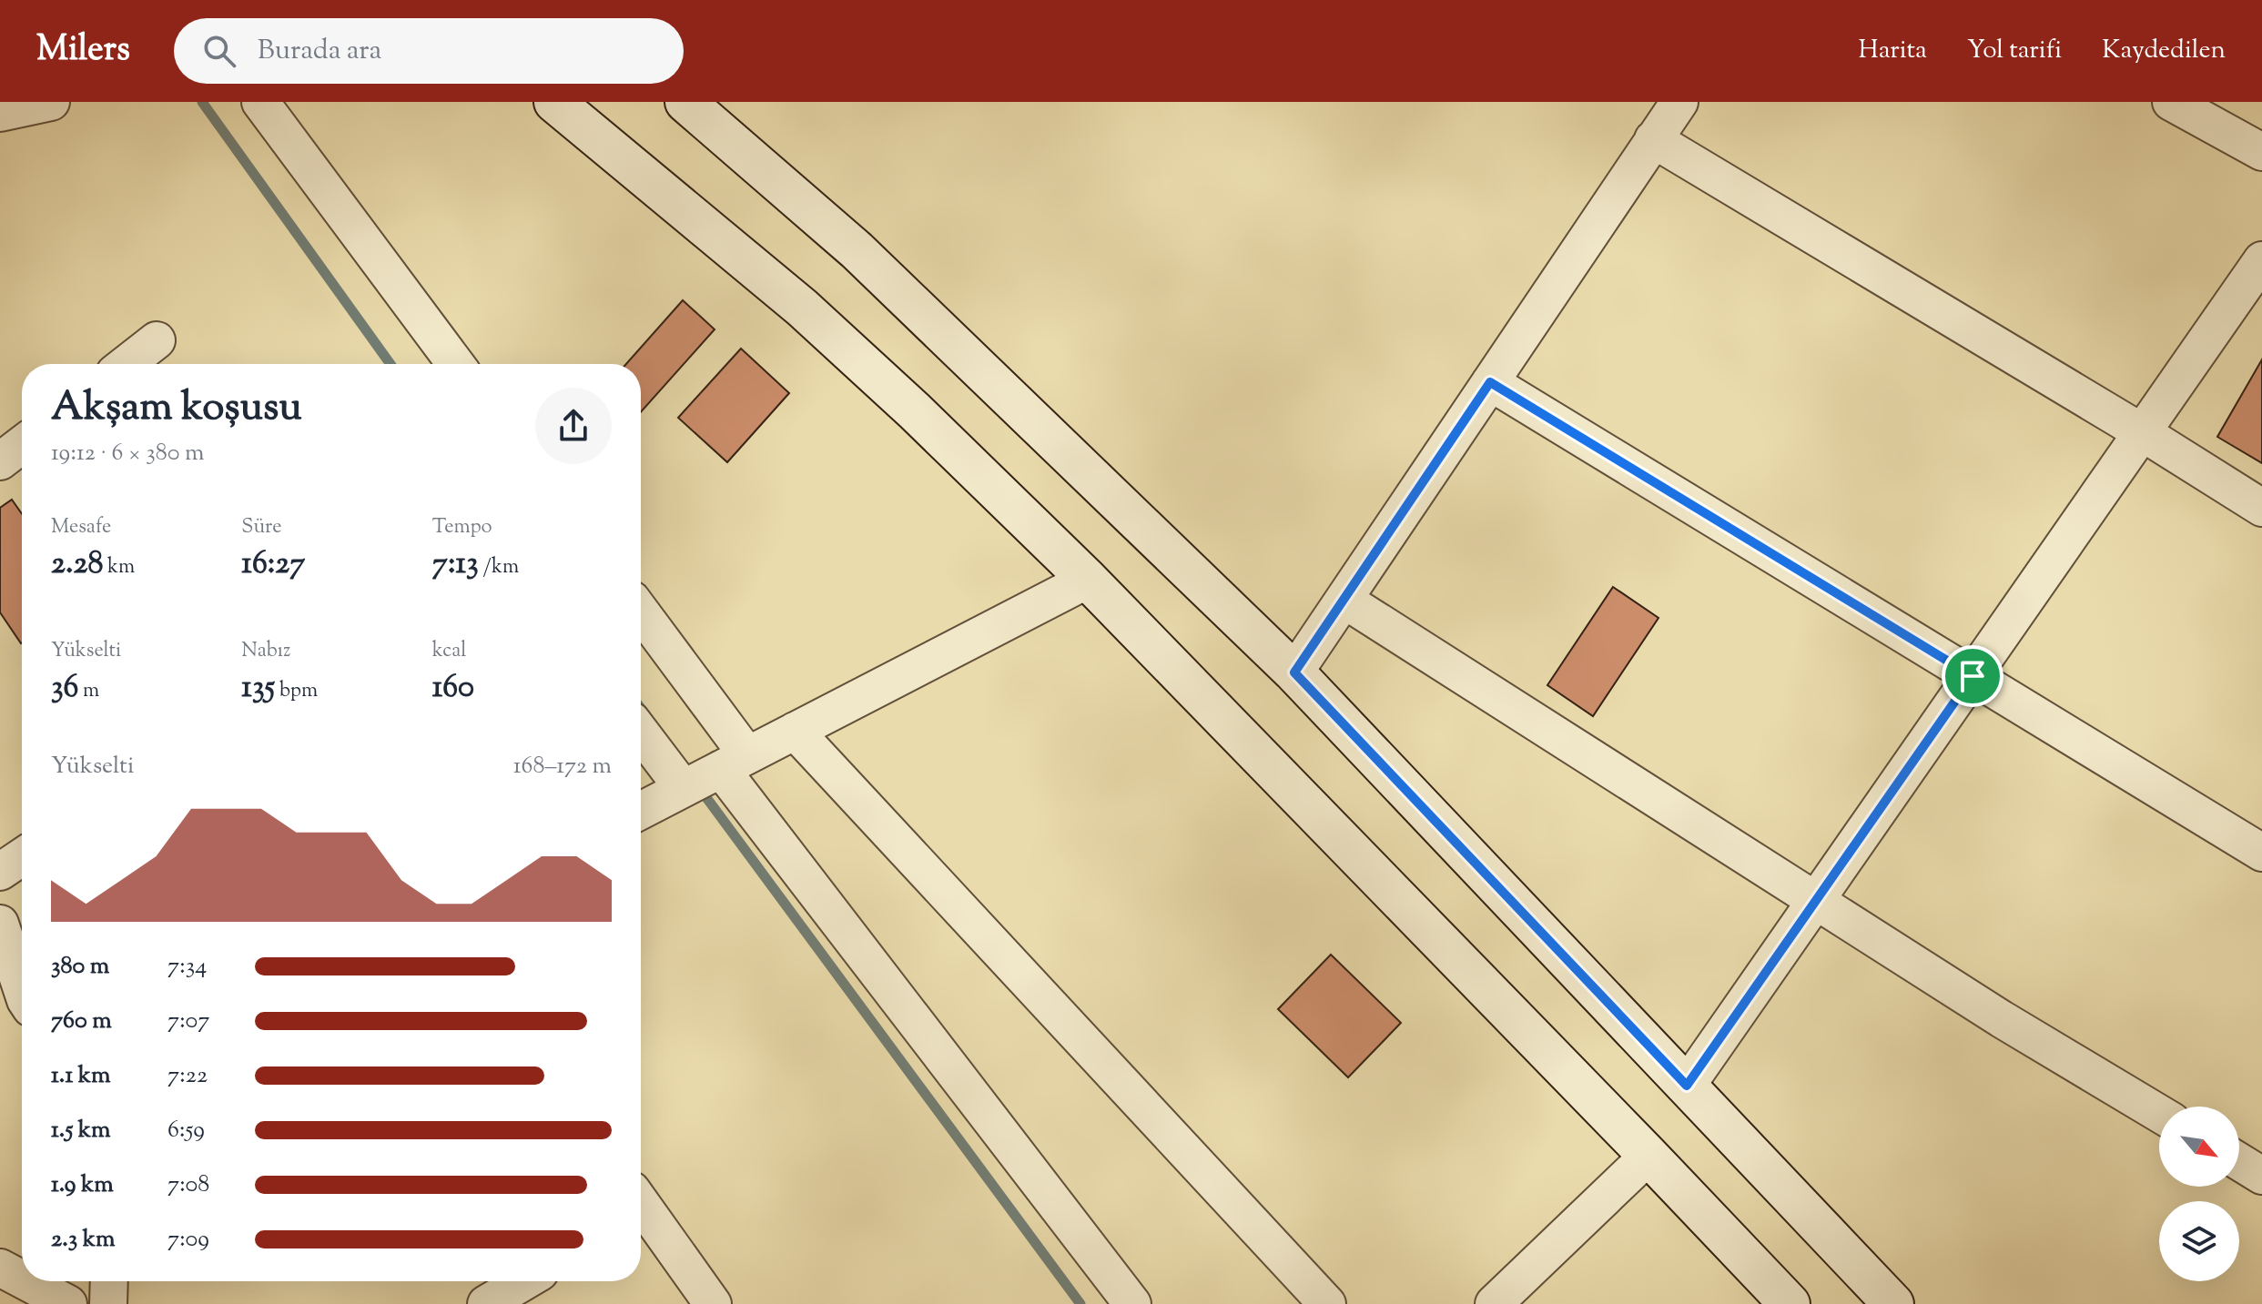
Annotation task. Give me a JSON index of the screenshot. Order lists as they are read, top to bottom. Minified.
{"north":"bottom right","page":{"header":"Milers","search":"Burada ara","nav":["Harita","Yol tarifi","Kaydedilen"],"heading":["Akşam koşusu","19:12 · 6 × 380 m"],"stats":[["Mesafe","2.28 km"],["Süre","16:27"],["Tempo","7:13 /km"],["Yükselti","36 m"],["Nabız","135 bpm"],["kcal","160"]],"chart":["Yükselti","168–172 m"],"list":[{"name":"380 m","note":"7:34"},{"name":"760 m","note":"7:07"},{"name":"1.1 km","note":"7:22"},{"name":"1.5 km","note":"6:59"},{"name":"1.9 km","note":"7:08"},{"name":"2.3 km","note":"7:09"}]}}
